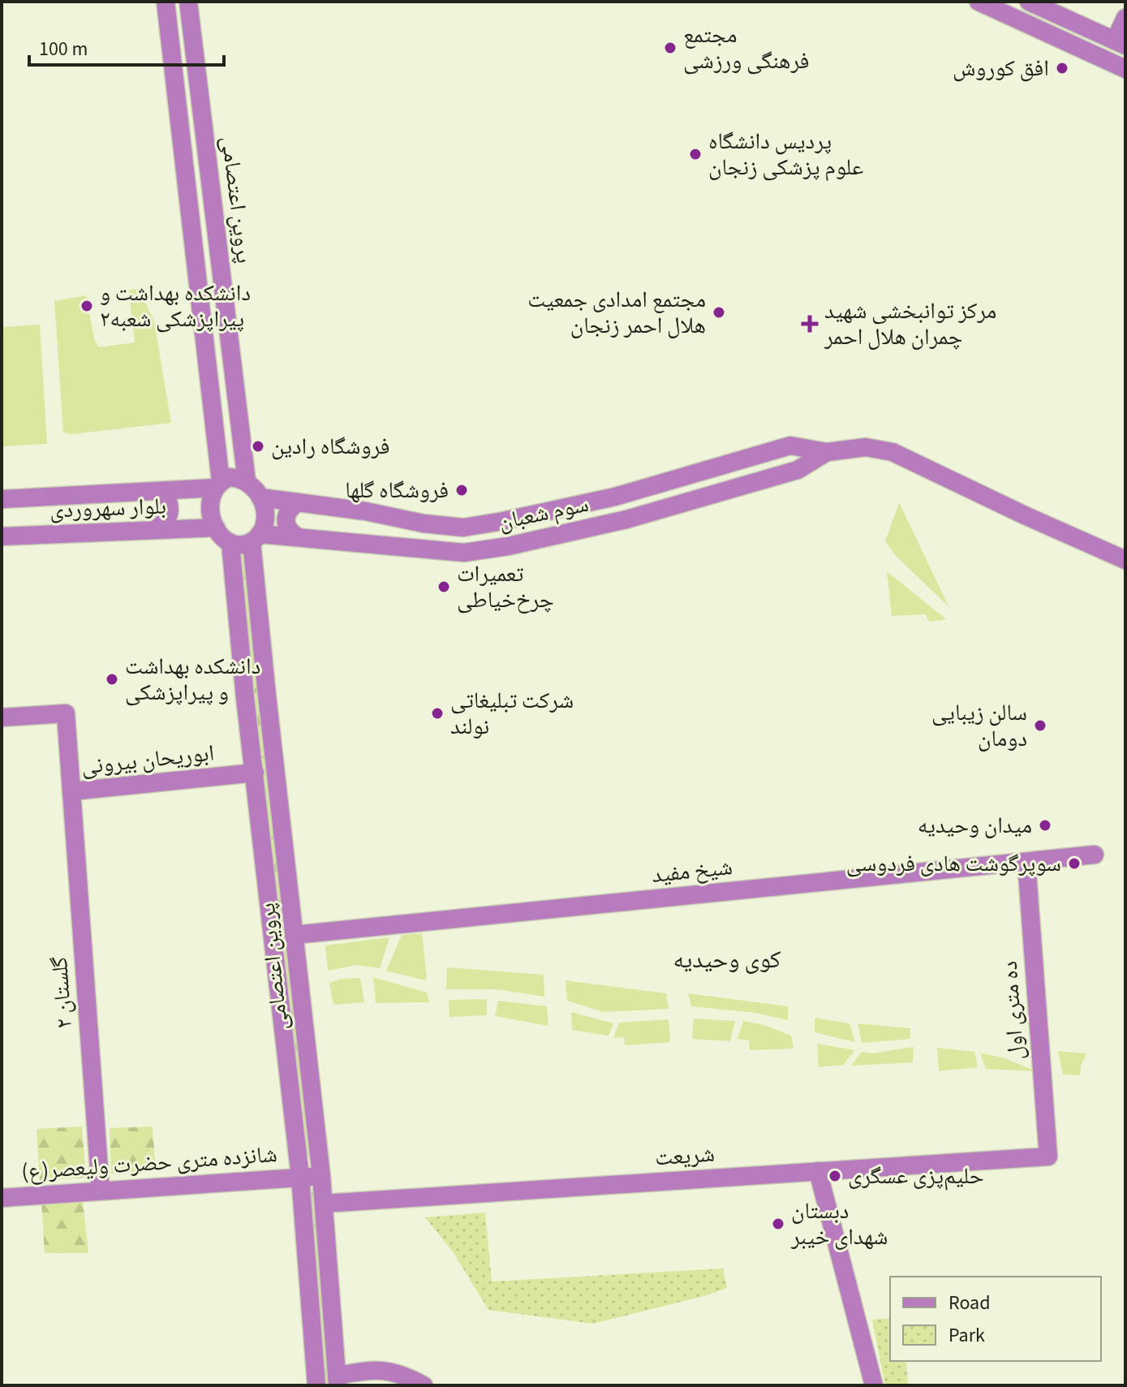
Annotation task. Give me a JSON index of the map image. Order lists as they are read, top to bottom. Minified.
{"streets":{"main road":["پروین اعتصامی","بلوار سهروردی","سوم شعبان","ابوریحان بیرونی","شیخ مفید","گلستان ۲","ده متری اول","شریعت","شانزده متری حضرت ولیعصر(ع)"]},"crossings":[["پروین اعتصامی","بلوار سهروردی"],["پروین اعتصامی","سوم شعبان"],["پروین اعتصامی","ابوریحان بیرونی"],["پروین اعتصامی","شیخ مفید"],["پروین اعتصامی","شریعت"],["پروین اعتصامی","شانزده متری حضرت ولیعصر(ع)"],["بلوار سهروردی","سوم شعبان"],["ابوریحان بیرونی","گلستان ۲"],["شیخ مفید","ده متری اول"],["گلستان ۲","شانزده متری حضرت ولیعصر(ع)"],["ده متری اول","شریعت"]],"districts":["کوی وحیدیه"],"places":{"other":["مجتمع فرهنگی ورزشی","افق کوروش","پردیس دانشگاه علوم پزشکى زنجان","دانشکده بهداشت و پیراپزشکى شعبه۲","مجتمع امدادی جمعیت هلال احمر زنجان","فروشگاه رادین","فروشگاه گلها","تعمیرات چرخ‌خیاطی","دانشکده بهداشت و پیراپزشکی","شرکت تبلیغاتی نولند","سالن زیبایی دومان","میدان وحیدیه","سوپرگوشت هادی فردوسی","حلیم‌پزی عسگری","دبستان شهدای خیبر"],"health":["مرکز توانبخشی شهید چمران هلال احمر"]},"legend":["Road","Park"],"scale_bar":"100 m"}
